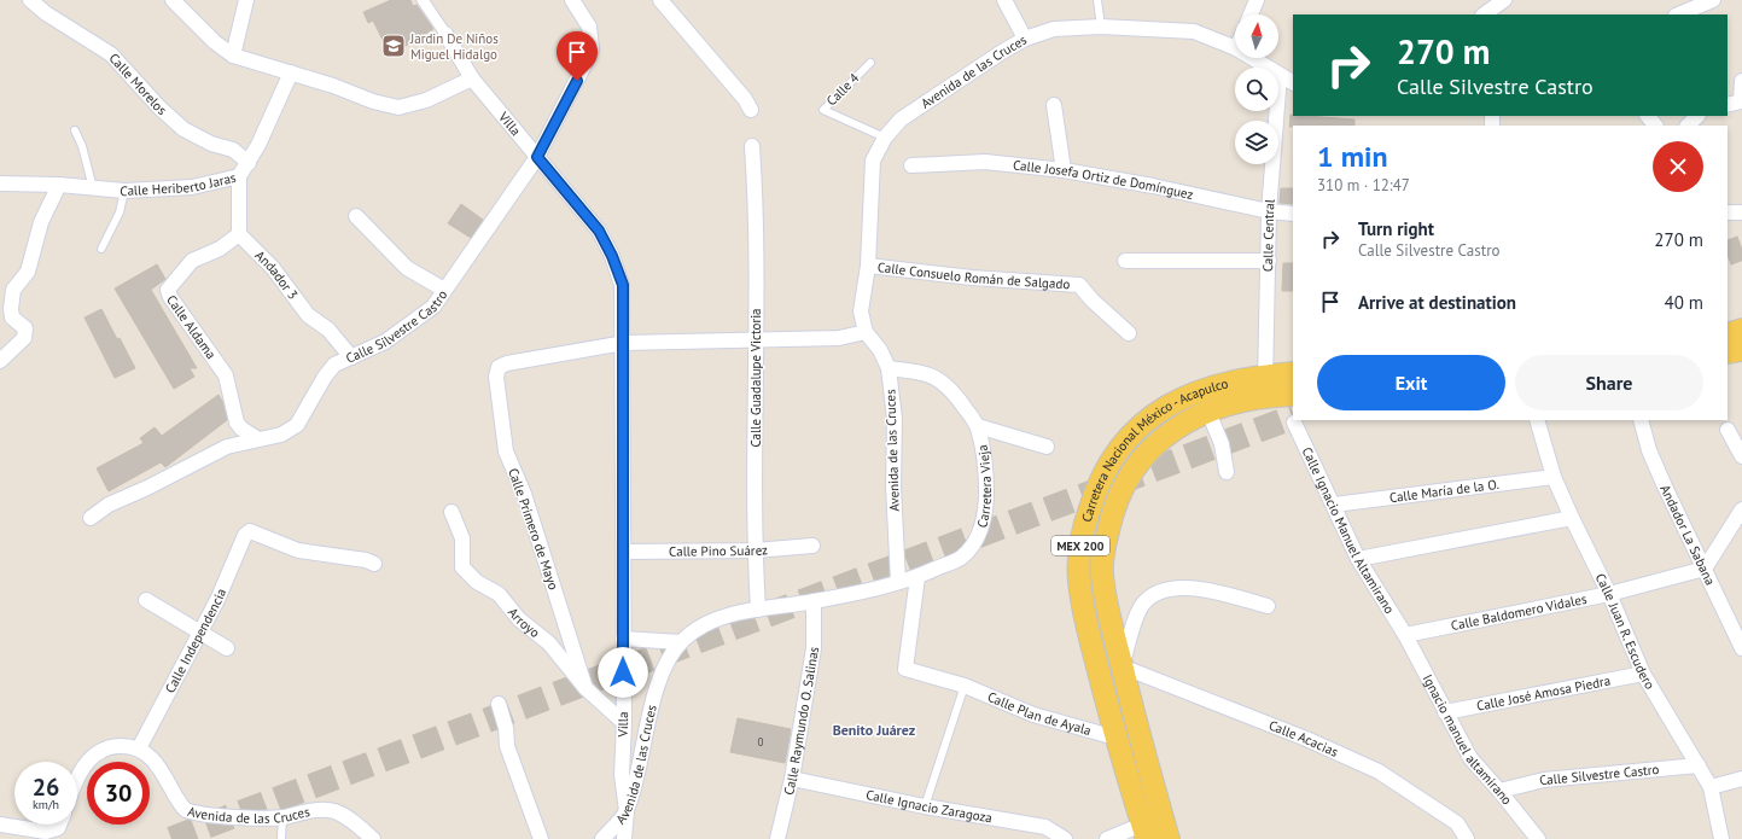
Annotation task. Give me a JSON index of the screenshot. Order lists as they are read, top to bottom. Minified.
{"streets":{"main road":["Carretera Nacional México - Acapulco","MEX 200"],"street":["Avenida de las Cruces","Calle Morelos","Villa","Calle Josefa Ortiz de Domínguez","Calle Heriberto Jaras","Calle Central","Andador 3","Calle Consuelo Román de Salgado","Calle Silvestre Castro","Calle Aldama","Calle Guadalupe Victoria","Carretera Vieja","Calle María de la O.","Calle Primero de Mayo","Calle Ignacio Manuel Altamirano","Andador La Sabana","Calle Pino Suárez","Calle Baldomero Vidales","Arroyo","Calle Juan R. Escudero","Calle Independencia","Calle José Amosa Piedra","Calle Plan de Ayala","Calle Raymundo O. Salinas","Calle Acacias","Ignacio manuel altamirano","Calle Ignacio Zaragoza"],"lane":["Calle 4"]},"crossings":[["Avenida de las Cruces","Calle 4"],["Avenida de las Cruces","Villa"],["Avenida de las Cruces","Calle Central"],["Avenida de las Cruces","Calle Consuelo Román de Salgado"],["Avenida de las Cruces","Calle Guadalupe Victoria"],["Avenida de las Cruces","Carretera Vieja"],["Avenida de las Cruces","Calle Independencia"],["Avenida de las Cruces","Calle Raymundo O. Salinas"],["Calle Morelos","Calle Heriberto Jaras"],["Villa","Calle Silvestre Castro"],["Villa","Calle Primero de Mayo"],["Villa","Calle Pino Suárez"],["Villa","Arroyo"],["Calle Josefa Ortiz de Domínguez","Calle Central"],["Calle Central","Carretera Nacional México - Acapulco"],["Andador 3","Calle Silvestre Castro"],["Andador 3","Calle Aldama"],["Calle Silvestre Castro","Calle Aldama"],["Calle Silvestre Castro","Calle Juan R. Escudero"],["Calle Silvestre Castro","Ignacio manuel altamirano"],["Calle Guadalupe Victoria","Calle Pino Suárez"],["Carretera Nacional México - Acapulco","Calle Plan de Ayala"],["Carretera Nacional México - Acapulco","Calle Acacias"],["Carretera Vieja","Calle Plan de Ayala"],["Calle María de la O.","Calle Ignacio Manuel Altamirano"],["Calle María de la O.","Calle Juan R. Escudero"],["Calle Primero de Mayo","Arroyo"],["Calle Ignacio Manuel Altamirano","Calle Baldomero Vidales"],["Calle Ignacio Manuel Altamirano","Ignacio manuel altamirano"],["Andador La Sabana","Calle Baldomero Vidales"],["Calle Baldomero Vidales","Calle Juan R. Escudero"],["Calle Baldomero Vidales","Ignacio manuel altamirano"],["Calle Juan R. Escudero","Calle José Amosa Piedra"],["Calle José Amosa Piedra","Ignacio manuel altamirano"],["Calle Raymundo O. Salinas","Calle Ignacio Zaragoza"]],"districts":["Benito Juárez"],"places":{"school or university":["Jardin De Niños Miguel Hidalgo"]},"house_numbers":["0"],"north":"top","page":{"turn":["270 m","Calle Silvestre Castro"],"heading":["1 min","310 m · 12:47"],"list":[{"name":"Turn right","note":"Calle Silvestre Castro","value":"270 m"},{"name":"Arrive at destination","value":"40 m"}],"buttons":["Exit","Share"],"speed":"26 km/h","limit":"30"}}
